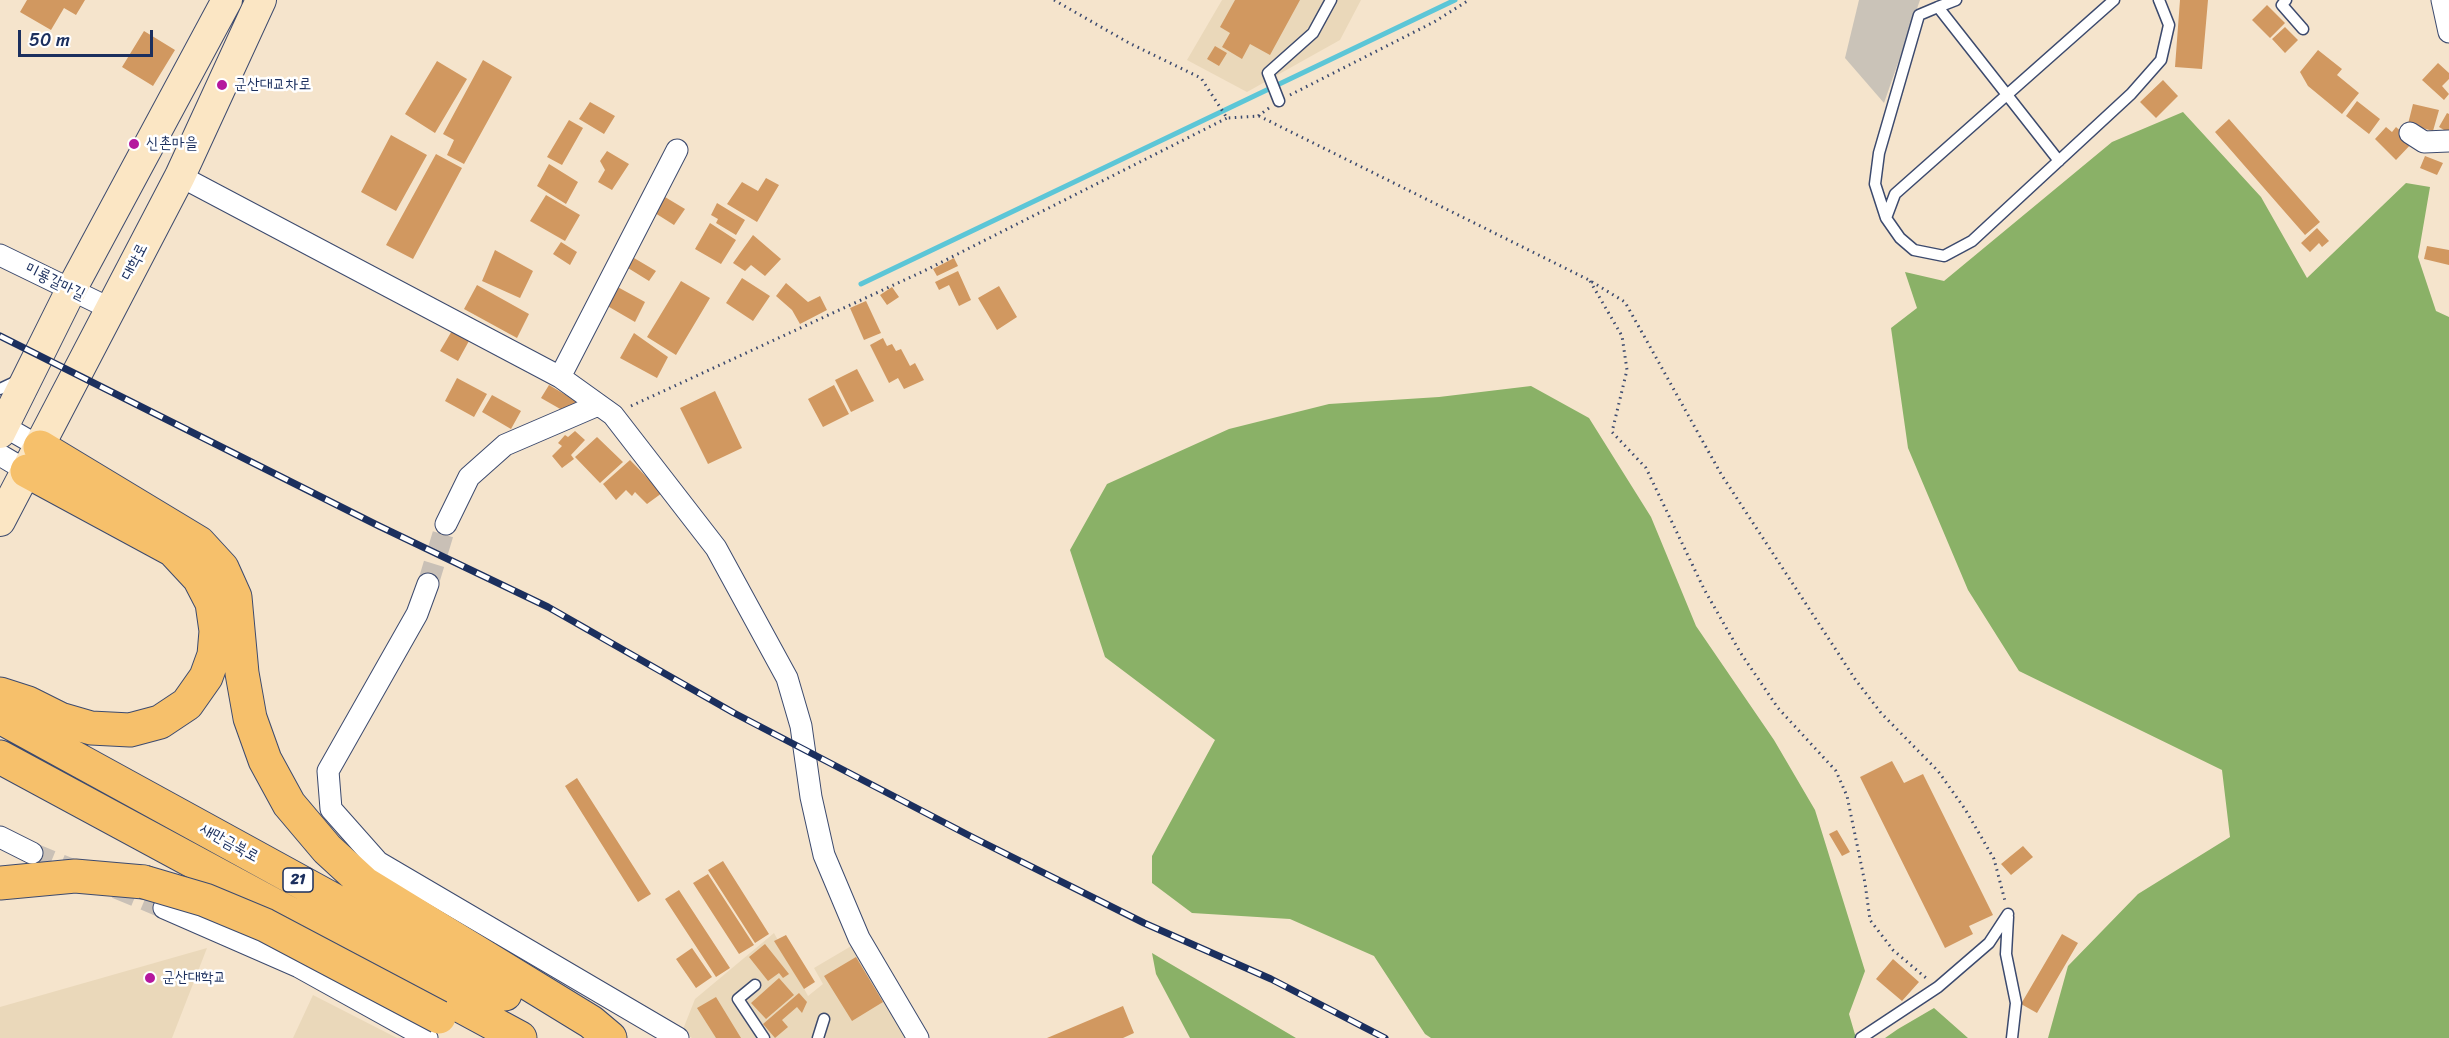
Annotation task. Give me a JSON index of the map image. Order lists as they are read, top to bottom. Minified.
{"streets":{"highway":["새만금북로","21"],"street":["대학로","미룡갈마길"]},"crossings":[["대학로","미룡갈마길"]],"places":["군산대교차로","신촌마을","군산대학교"],"scale_bar":"50 m"}
